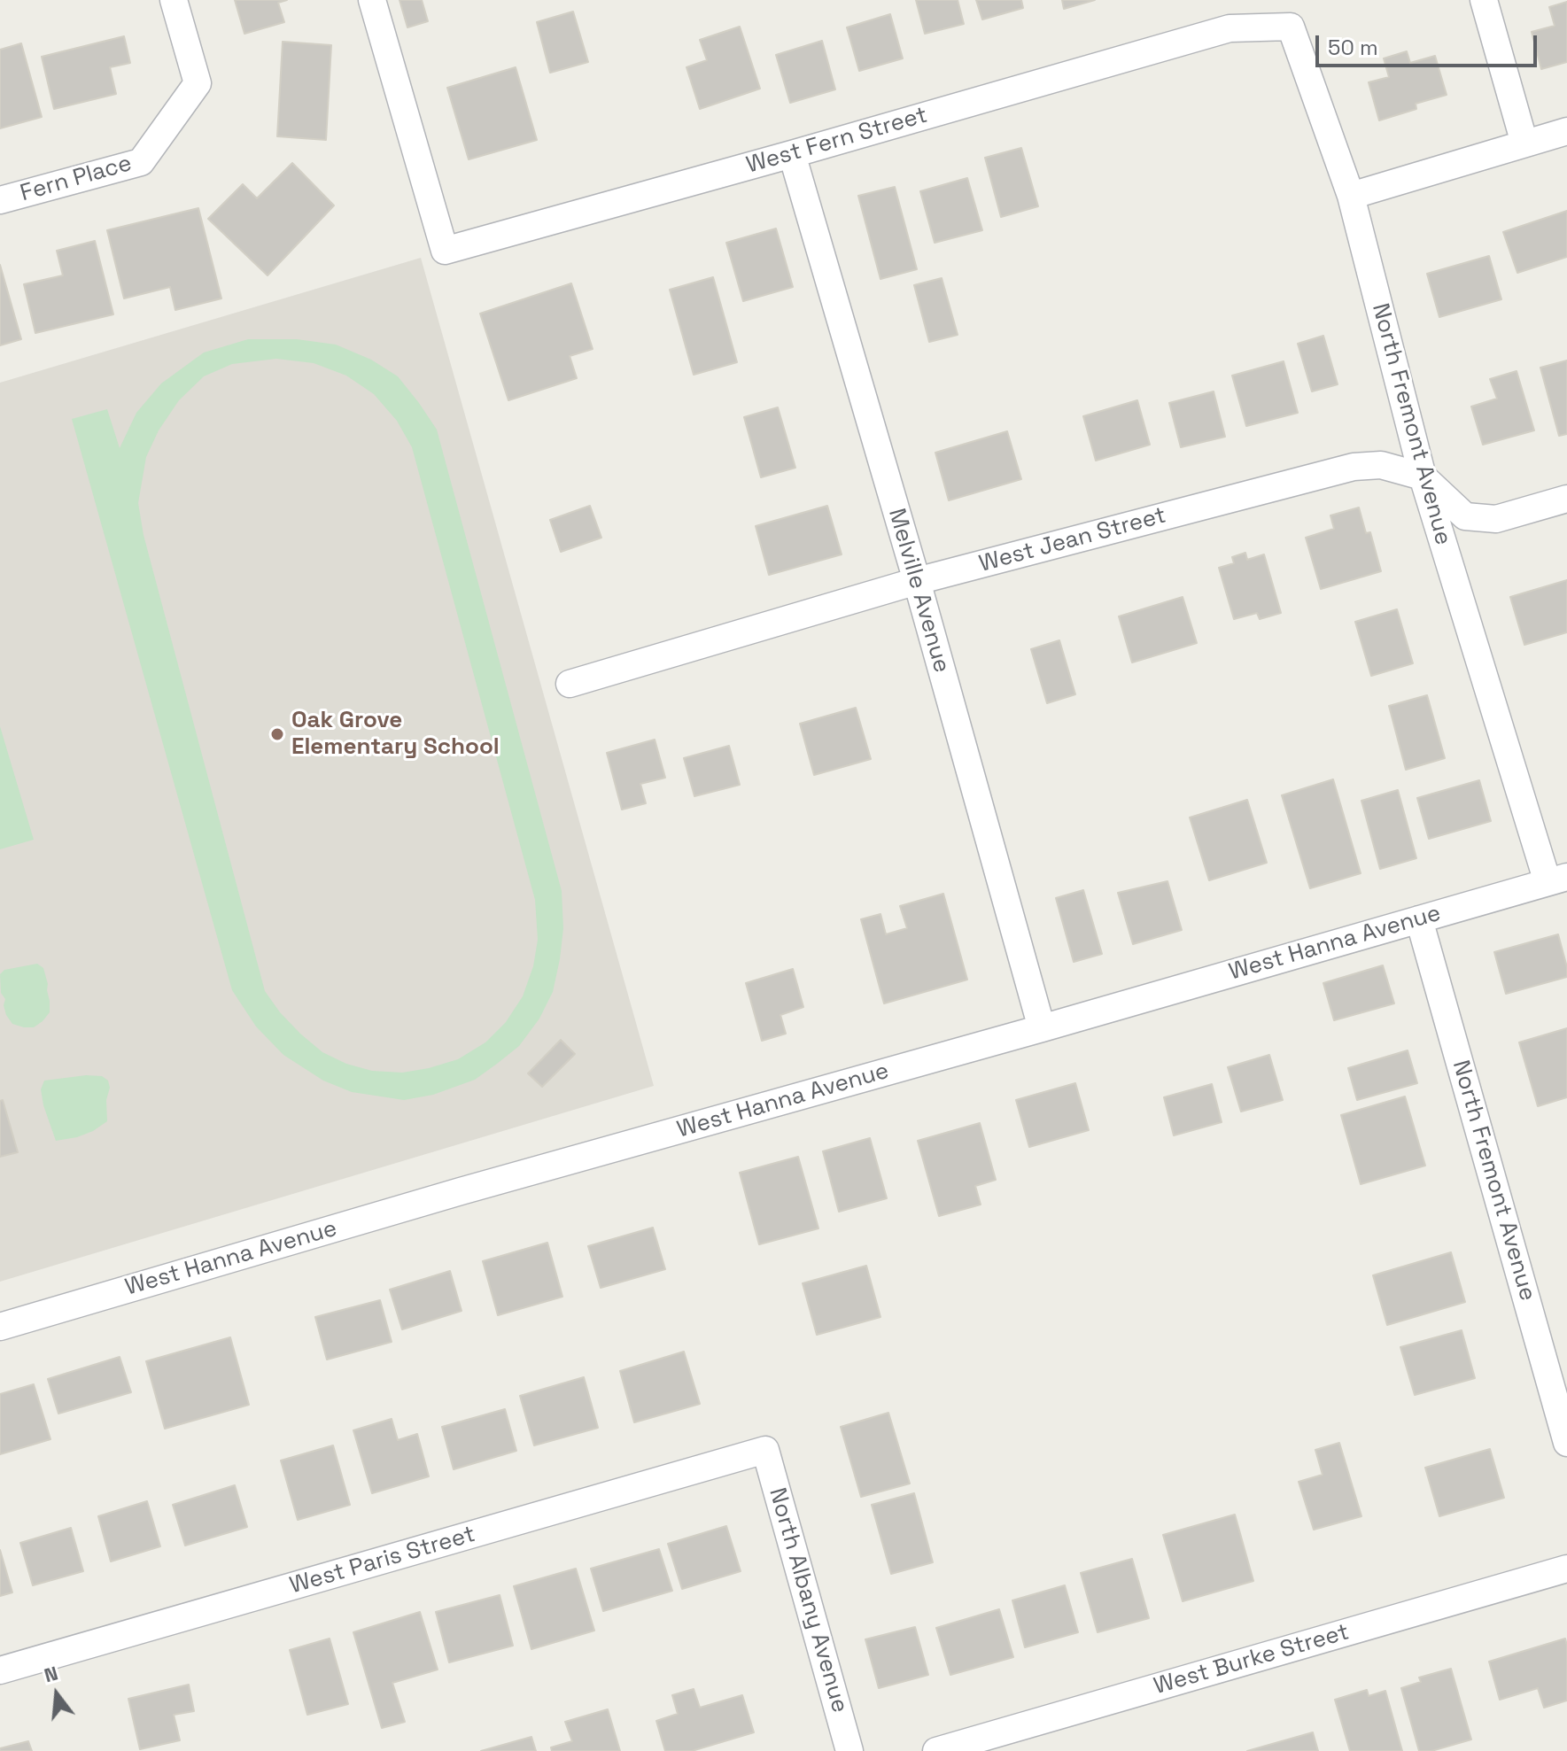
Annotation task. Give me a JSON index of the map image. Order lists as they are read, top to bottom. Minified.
{"streets":{"street":["West Fern Street","Fern Place","North Fremont Avenue","West Jean Street","Melville Avenue","West Hanna Avenue","West Paris Street","North Albany Avenue","West Burke Street"]},"crossings":[["West Fern Street","North Fremont Avenue"],["West Fern Street","Melville Avenue"],["North Fremont Avenue","West Jean Street"],["North Fremont Avenue","West Hanna Avenue"],["West Jean Street","Melville Avenue"],["Melville Avenue","West Hanna Avenue"],["West Paris Street","North Albany Avenue"]],"places":["Oak Grove Elementary School"],"scale_bar":"50 m","north":"top"}
